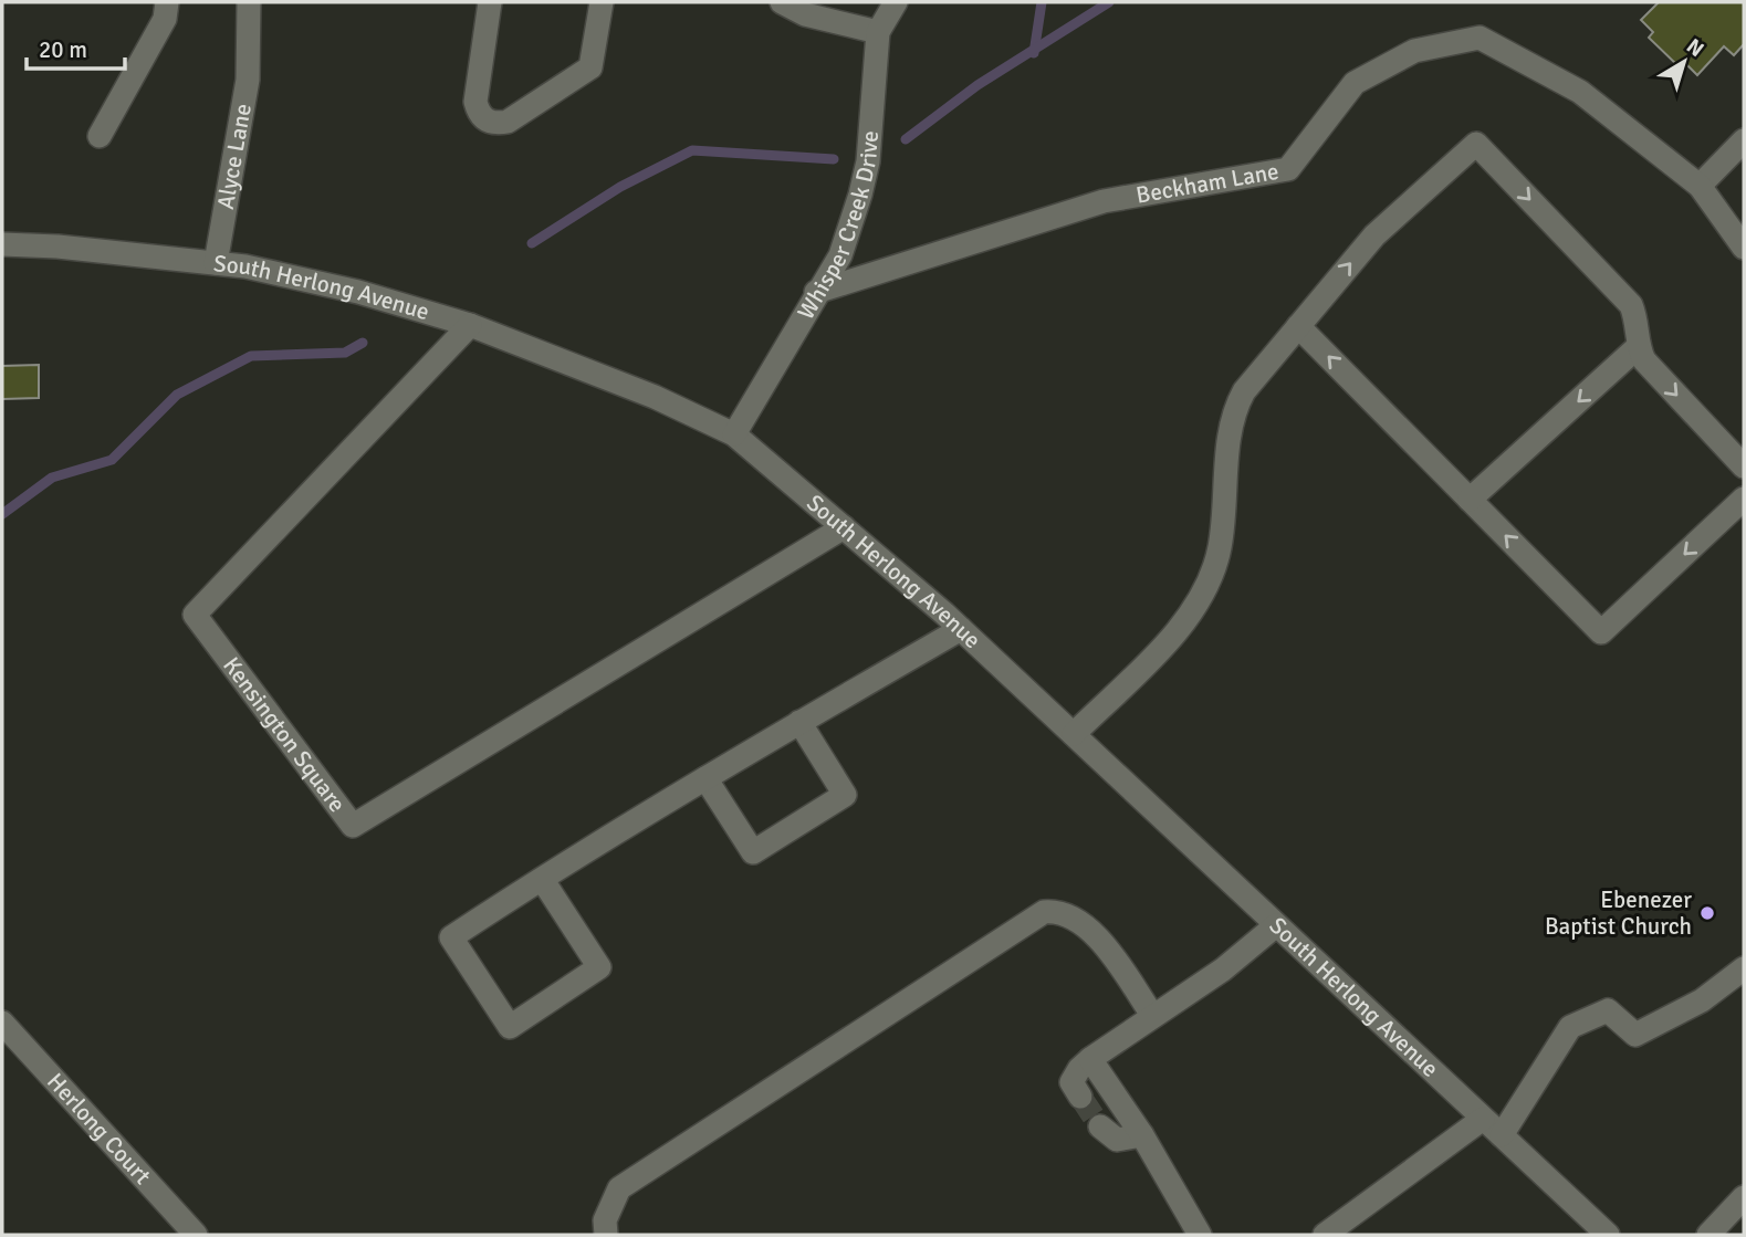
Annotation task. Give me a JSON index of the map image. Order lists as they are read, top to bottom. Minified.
{"streets":{"street":["Alyce Lane","Beckham Lane","Whisper Creek Drive","South Herlong Avenue","Kensington Square","Herlong Court"]},"crossings":[["Alyce Lane","South Herlong Avenue"],["Beckham Lane","Whisper Creek Drive"],["Whisper Creek Drive","South Herlong Avenue"],["South Herlong Avenue","Kensington Square"]],"places":["Ebenezer Baptist Church"],"scale_bar":"20 m","north":"top right"}
